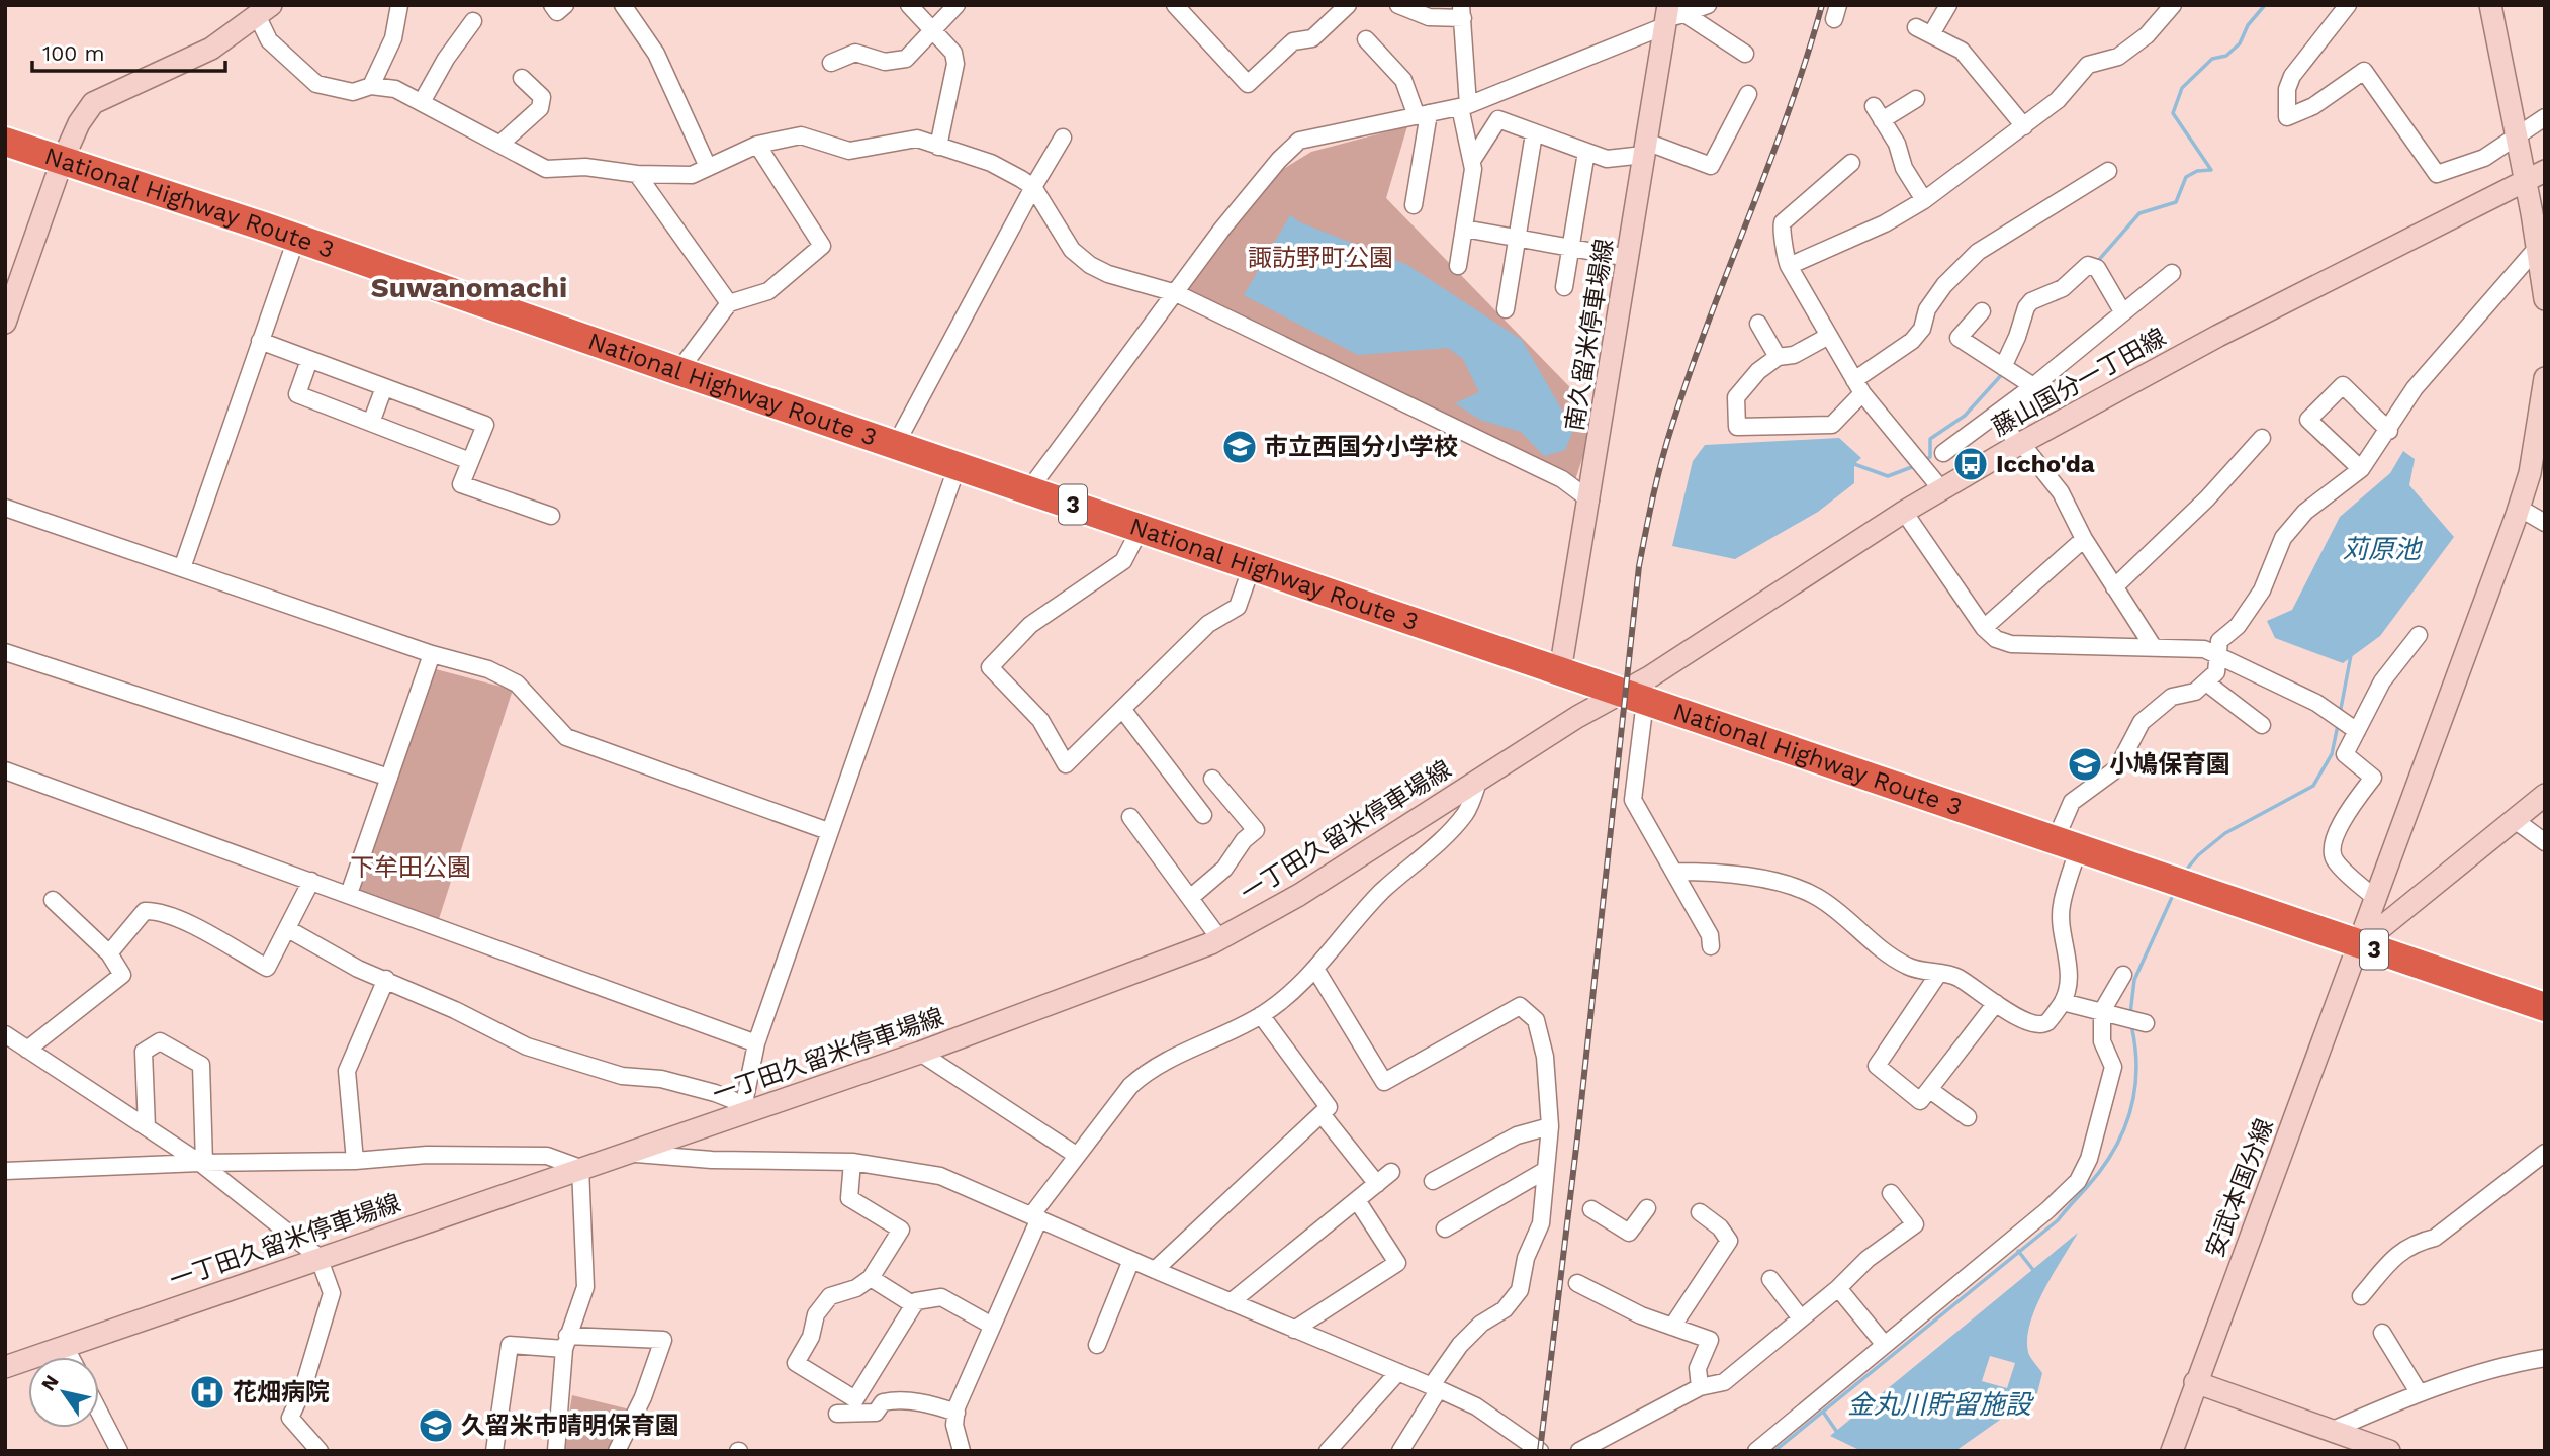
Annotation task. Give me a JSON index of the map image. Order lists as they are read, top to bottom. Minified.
{"streets":{"highway":["National Highway Route 3","3"],"main road":["南久留米停車場線","藤山国分一丁田線","一丁田久留米停車場線","安武本国分線"]},"crossings":[["National Highway Route 3","南久留米停車場線"],["National Highway Route 3","藤山国分一丁田線"],["National Highway Route 3","一丁田久留米停車場線"],["National Highway Route 3","安武本国分線"],["藤山国分一丁田線","一丁田久留米停車場線"]],"districts":["Suwanomachi"],"water":["苅原池","金丸川貯留施設"],"parks":["諏訪野町公園","下牟田公園"],"places":{"school or university":["市立西国分小学校","小鳩保育園","久留米市晴明保育園"],"bus stop":["Iccho'da"],"hospital":["花畑病院"]},"scale_bar":"100 m","north":"top left"}
